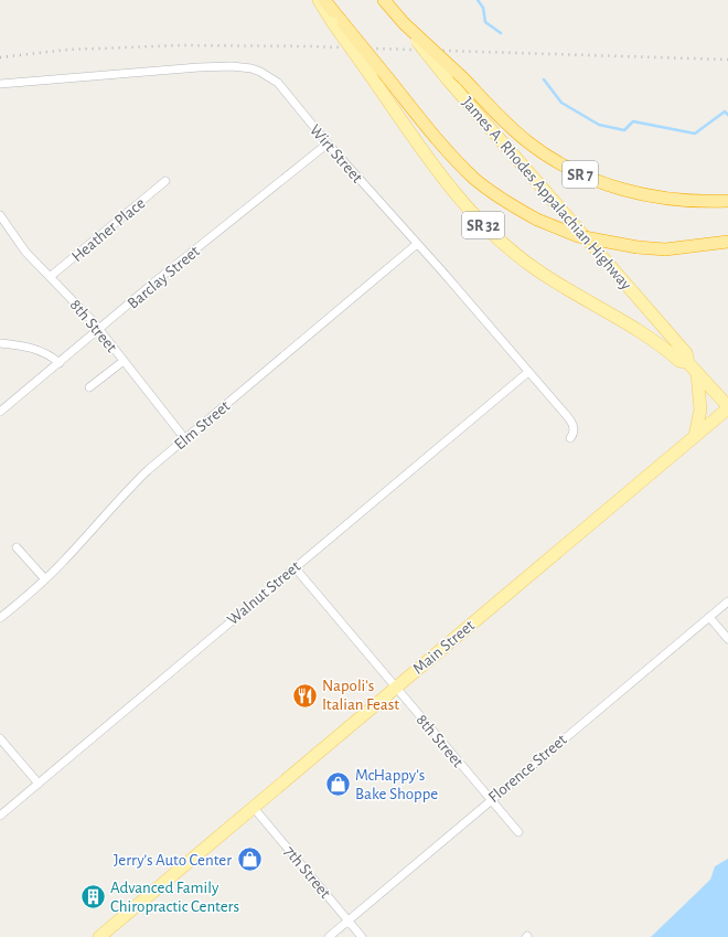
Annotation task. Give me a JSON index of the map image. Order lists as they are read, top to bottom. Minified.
{"streets":{"highway":["SR 7"],"main road":["James A. Rhodes Appalachian Highway","SR 32","Main Street"],"street":["Wirt Street","Heather Place","Barclay Street","8th Street","Elm Street","Walnut Street","Florence Street","7th Street"]},"crossings":[["Wirt Street","Barclay Street"],["Wirt Street","Elm Street"],["Wirt Street","Walnut Street"],["SR 7","James A. Rhodes Appalachian Highway"],["James A. Rhodes Appalachian Highway","Main Street"],["Heather Place","8th Street"],["Barclay Street","8th Street"],["8th Street","Elm Street"],["8th Street","Walnut Street"],["8th Street","Main Street"],["8th Street","Florence Street"],["Main Street","7th Street"],["Florence Street","7th Street"]],"places":{"restaurant":["Napoli’s Italian Feast"],"shop":["McHappy’s Bake Shoppe","Jerry’s Auto Center"],"building":["Advanced Family Chiropractic Centers"]}}
